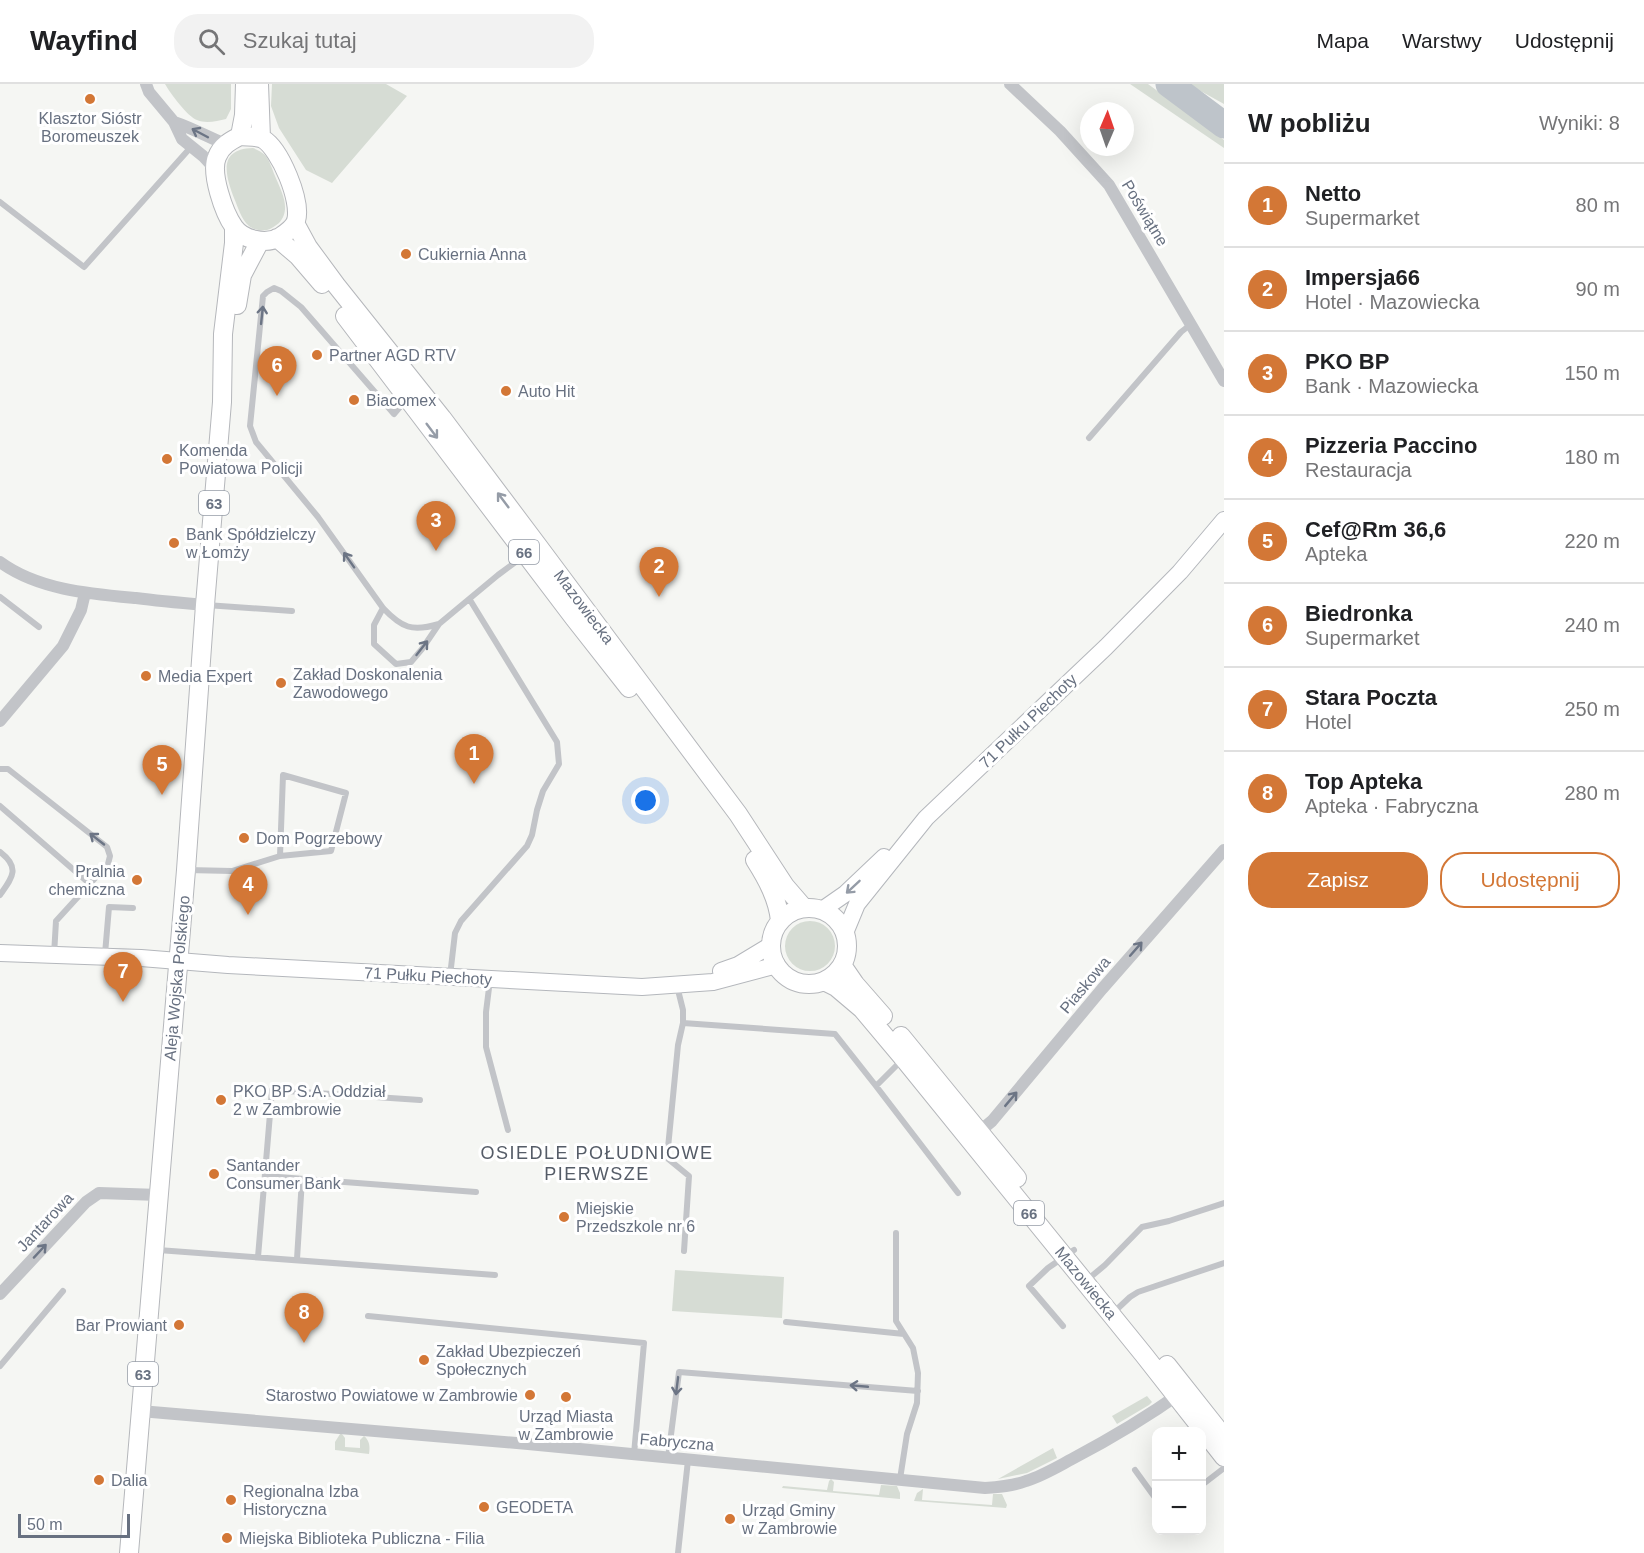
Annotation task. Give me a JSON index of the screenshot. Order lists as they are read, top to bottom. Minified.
{"streets":{"main road":["63","66","Mazowiecka","Aleja Wojska Polskiego"],"street":["Poświątne","71 Pułku Piechoty","Piaskowa","Jantarowa","Fabryczna"]},"crossings":[["63","Mazowiecka"],["63","Aleja Wojska Polskiego"],["Mazowiecka","71 Pułku Piechoty"],["Mazowiecka","Aleja Wojska Polskiego"],["Mazowiecka","Piaskowa"],["Mazowiecka","Fabryczna"],["71 Pułku Piechoty","Aleja Wojska Polskiego"],["Aleja Wojska Polskiego","Jantarowa"],["Aleja Wojska Polskiego","Fabryczna"]],"one_way":["Piaskowa","Jantarowa"],"districts":["OSIEDLE POŁUDNIOWE PIERWSZE"],"places":["Klasztor Sióstr Boromeuszek","Cukiernia Anna","Partner AGD RTV","Auto Hit","Biacomex","Komenda Powiatowa Policji","Bank Spółdzielczy w Łomży","Media Expert","Zakład Doskonalenia Zawodowego","Dom Pogrzebowy","Pralnia chemiczna","PKO BP S.A. Oddział 2 w Zambrowie","Santander Consumer Bank","Miejskie Przedszkole nr 6","Bar Prowiant","Zakład Ubezpieczeń Społecznych","Starostwo Powiatowe w Zambrowie","Urząd Miasta w Zambrowie","Dalia","Regionalna Izba Historyczna","GEODETA","Urząd Gminy w Zambrowie","Miejska Biblioteka Publiczna - Filia"],"scale_bar":"50 m","north":"top","page":{"header":"Wayfind","search":"Szukaj tutaj","nav":["Mapa","Warstwy","Udostępnij"],"heading":["W pobliżu","Wyniki: 8"],"list":[{"mark":"1","name":"Netto","note":"Supermarket","value":"80 m"},{"mark":"2","name":"Impersja66","note":"Hotel · Mazowiecka","value":"90 m"},{"mark":"3","name":"PKO BP","note":"Bank · Mazowiecka","value":"150 m"},{"mark":"4","name":"Pizzeria Paccino","note":"Restauracja","value":"180 m"},{"mark":"5","name":"Cef@Rm 36,6","note":"Apteka","value":"220 m"},{"mark":"6","name":"Biedronka","note":"Supermarket","value":"240 m"},{"mark":"7","name":"Stara Poczta","note":"Hotel","value":"250 m"},{"mark":"8","name":"Top Apteka","note":"Apteka · Fabryczna","value":"280 m"}],"pins":["6","3","2","1","5","4","7","8"],"buttons":["Zapisz","Udostępnij"],"map_buttons":["+","−"],"scale":"50 m"}}
